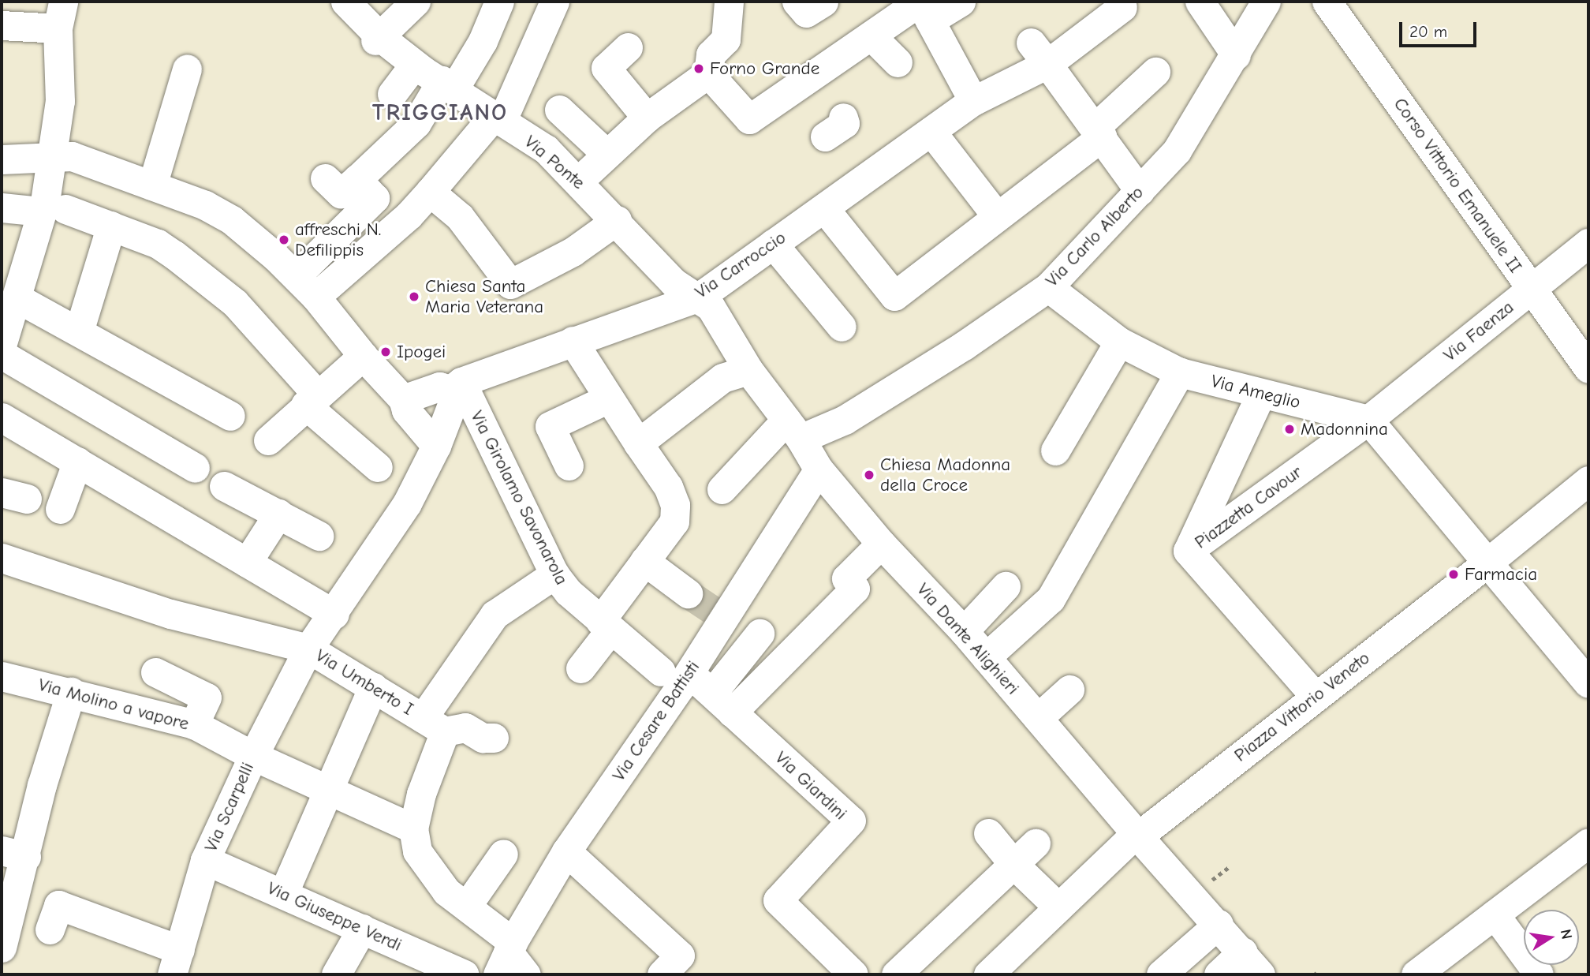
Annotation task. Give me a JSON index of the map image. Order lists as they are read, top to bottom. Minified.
{"streets":{"street":["Via Ponte","Corso Vittorio Emanuele II","Via Carlo Alberto","Via Carroccio","Via Faenza","Via Ameglio","Via Girolamo Savonarola","Piazzetta Cavour","Via Dante Alighieri","Via Umberto I","Via Molino a vapore","Piazza Vittorio Veneto","Via Cesare Battisti","Via Giardini","Via Scarpelli","Via Giuseppe Verdi"]},"crossings":[["Via Ponte","Via Carroccio"],["Via Ponte","Via Dante Alighieri"],["Corso Vittorio Emanuele II","Via Faenza"],["Via Carlo Alberto","Via Ameglio"],["Via Carlo Alberto","Via Dante Alighieri"],["Via Carroccio","Via Girolamo Savonarola"],["Via Carroccio","Via Dante Alighieri"],["Via Faenza","Via Ameglio"],["Via Faenza","Piazzetta Cavour"],["Via Ameglio","Piazzetta Cavour"],["Via Girolamo Savonarola","Via Cesare Battisti"],["Via Girolamo Savonarola","Via Giardini"],["Via Dante Alighieri","Piazza Vittorio Veneto"],["Via Dante Alighieri","Via Cesare Battisti"],["Via Umberto I","Via Scarpelli"],["Via Molino a vapore","Via Scarpelli"],["Via Cesare Battisti","Via Giardini"],["Via Scarpelli","Via Giuseppe Verdi"]],"districts":["TRIGGIANO"],"places":["Forno Grande","affreschi N. Defilippis","Chiesa Santa Maria Veterana","Ipogei","Madonnina","Chiesa Madonna della Croce","Farmacia"],"scale_bar":"20 m","north":"right"}
